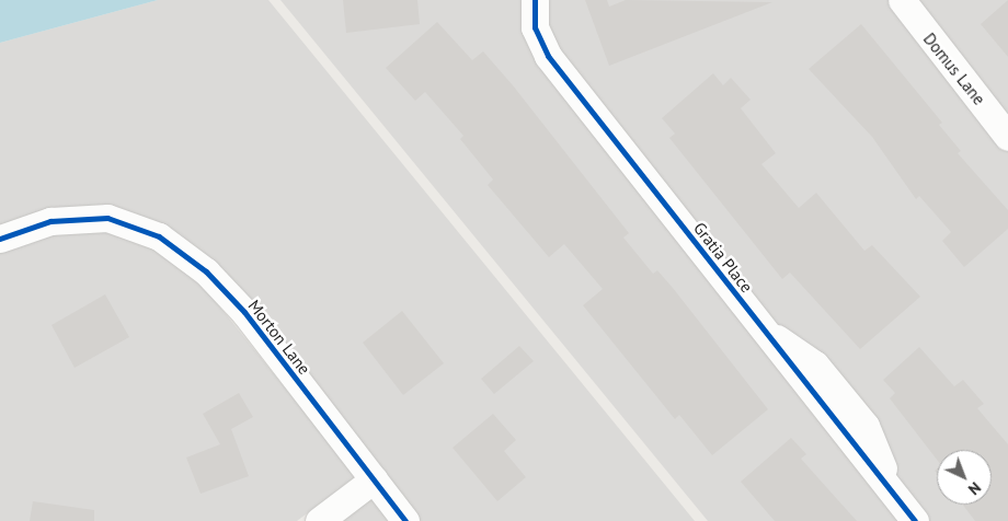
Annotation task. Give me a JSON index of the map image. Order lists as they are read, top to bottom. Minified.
{"streets":{"street":["Domus Lane","Gratia Place","Morton Lane"]},"north":"bottom right"}
